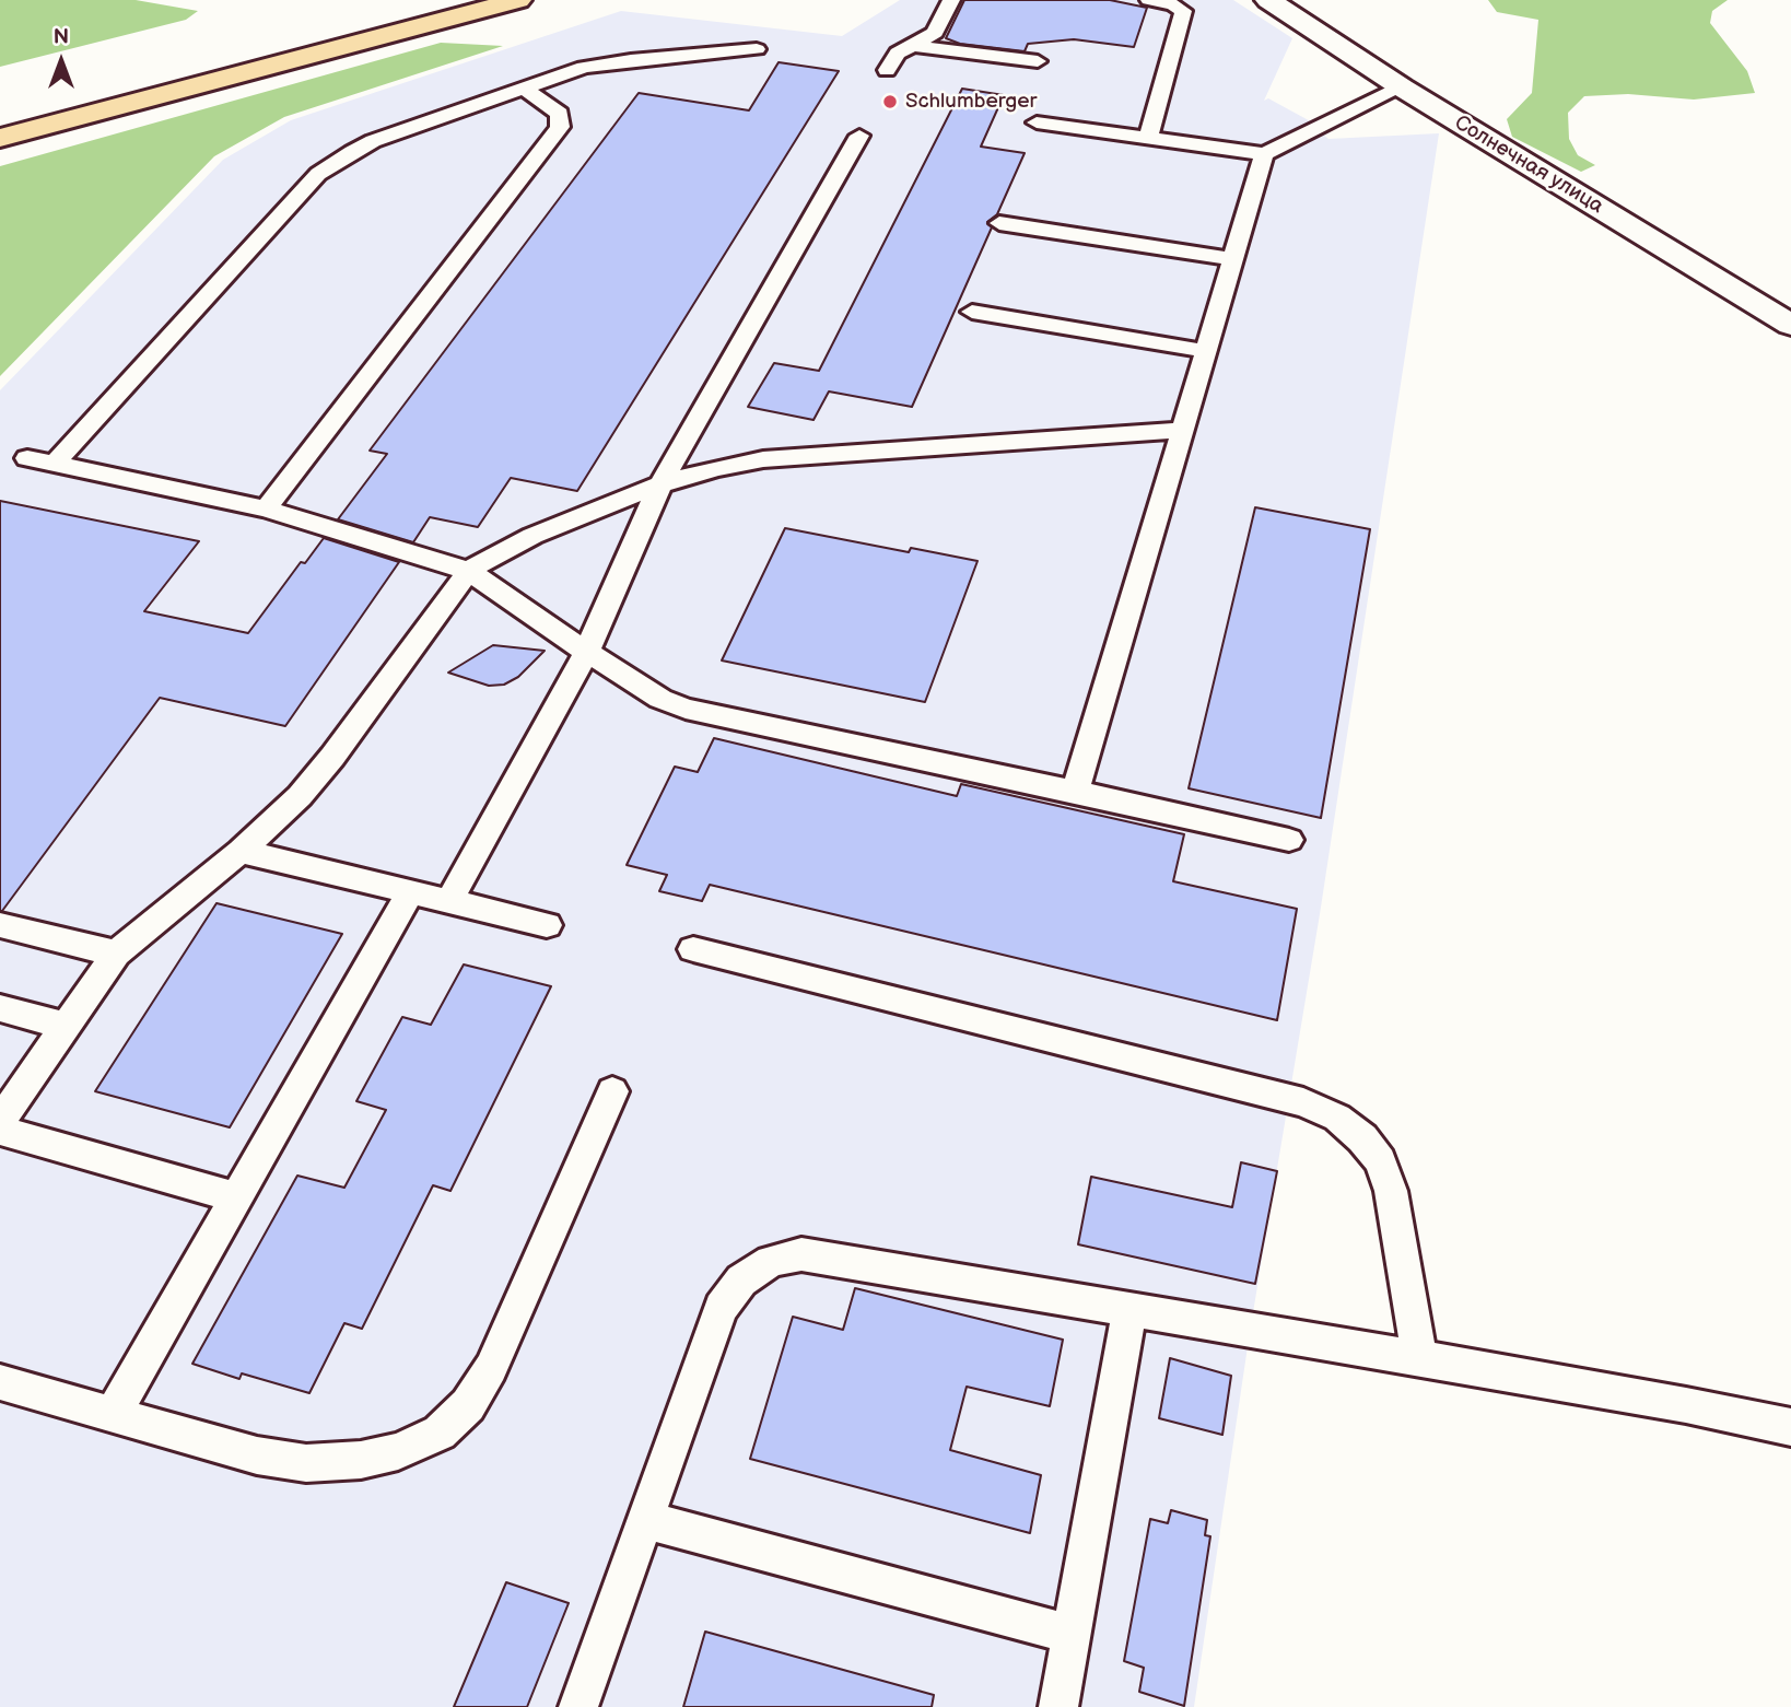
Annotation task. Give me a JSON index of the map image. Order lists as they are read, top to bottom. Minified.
{"streets":{"street":["Солнечная улица"]},"places":["Schlumberger"],"north":"top"}
